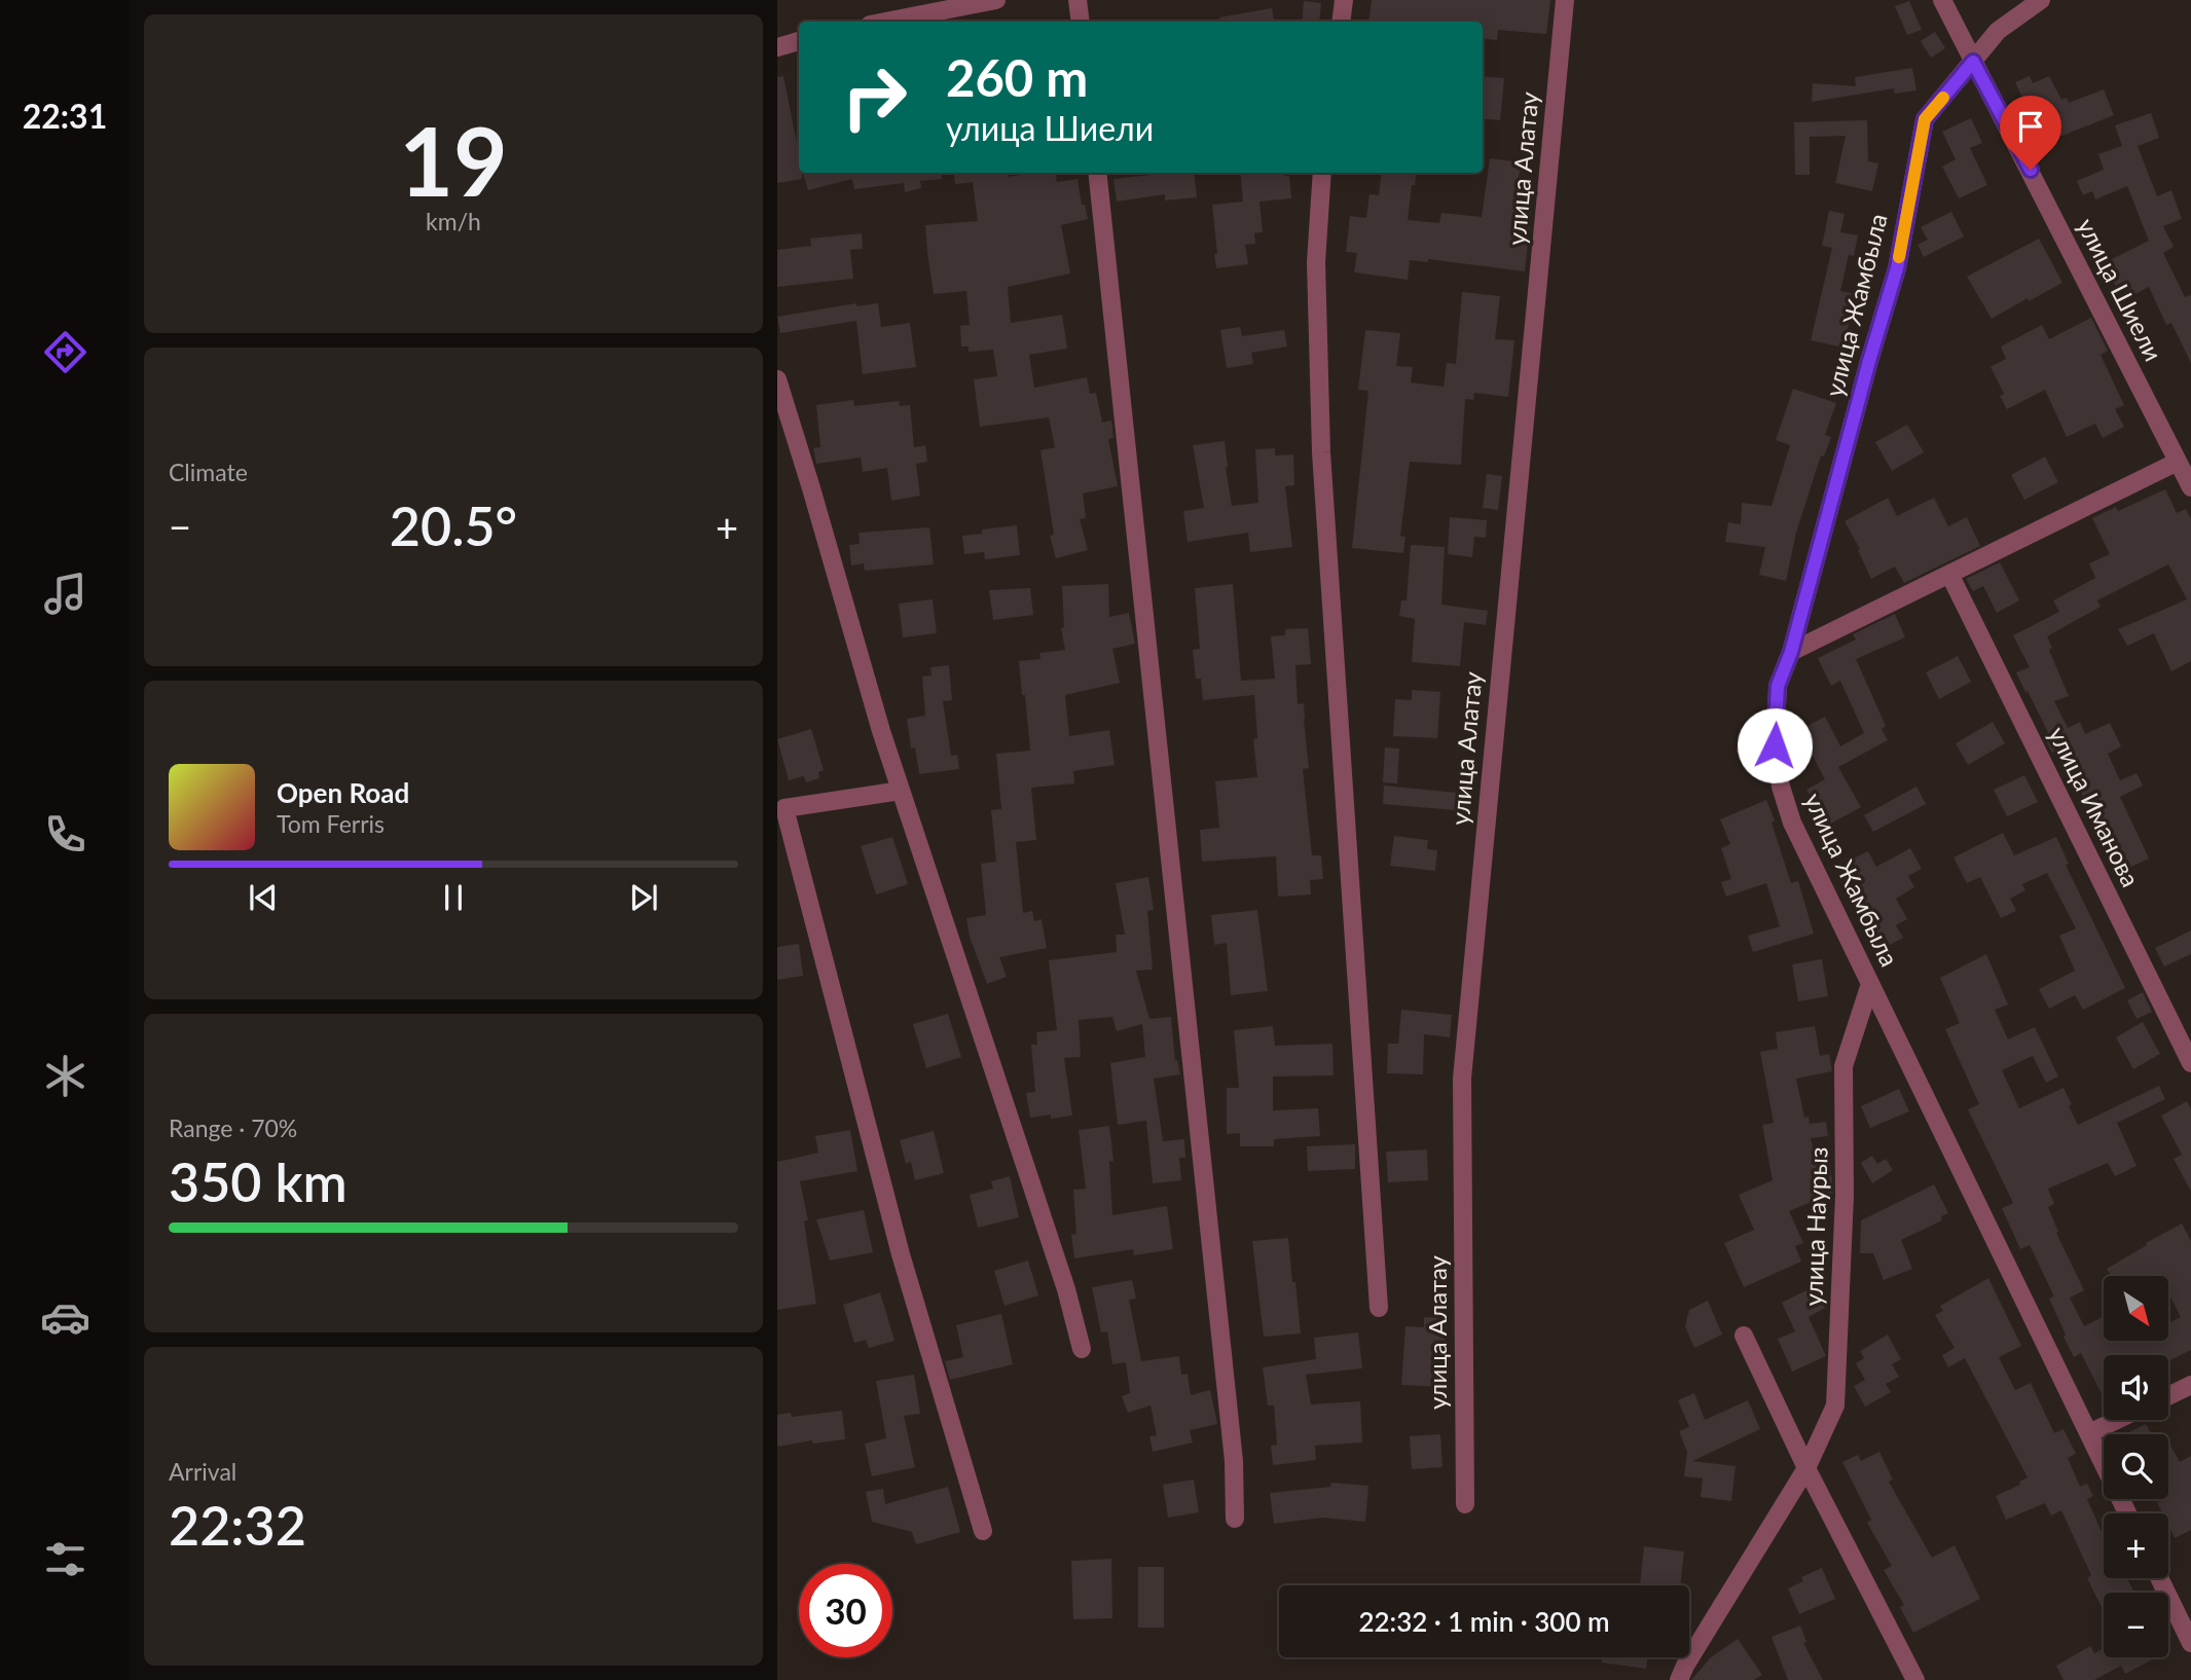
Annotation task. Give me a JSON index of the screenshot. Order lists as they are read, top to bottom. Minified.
{"streets":{"street":["улица Алатау","улица Шиели","улица Жамбыла","улица Иманова","улица Наурыз"]},"crossings":[["улица Шиели","улица Жамбыла"],["улица Жамбыла","улица Наурыз"]],"north":"bottom right","page":{"tabs":"22:31","tile":[["19","km/h"],"Climate",["Range · 70%","350 km"],["Arrival","22:32"]],"turn":["260 m","улица Шиели"],"heat":["−","20.5°","+"],"song":["Open Road","Tom Ferris"],"map_buttons":["+","−"],"limit":"30","trip":"22:32 · 1 min · 300 m"}}
